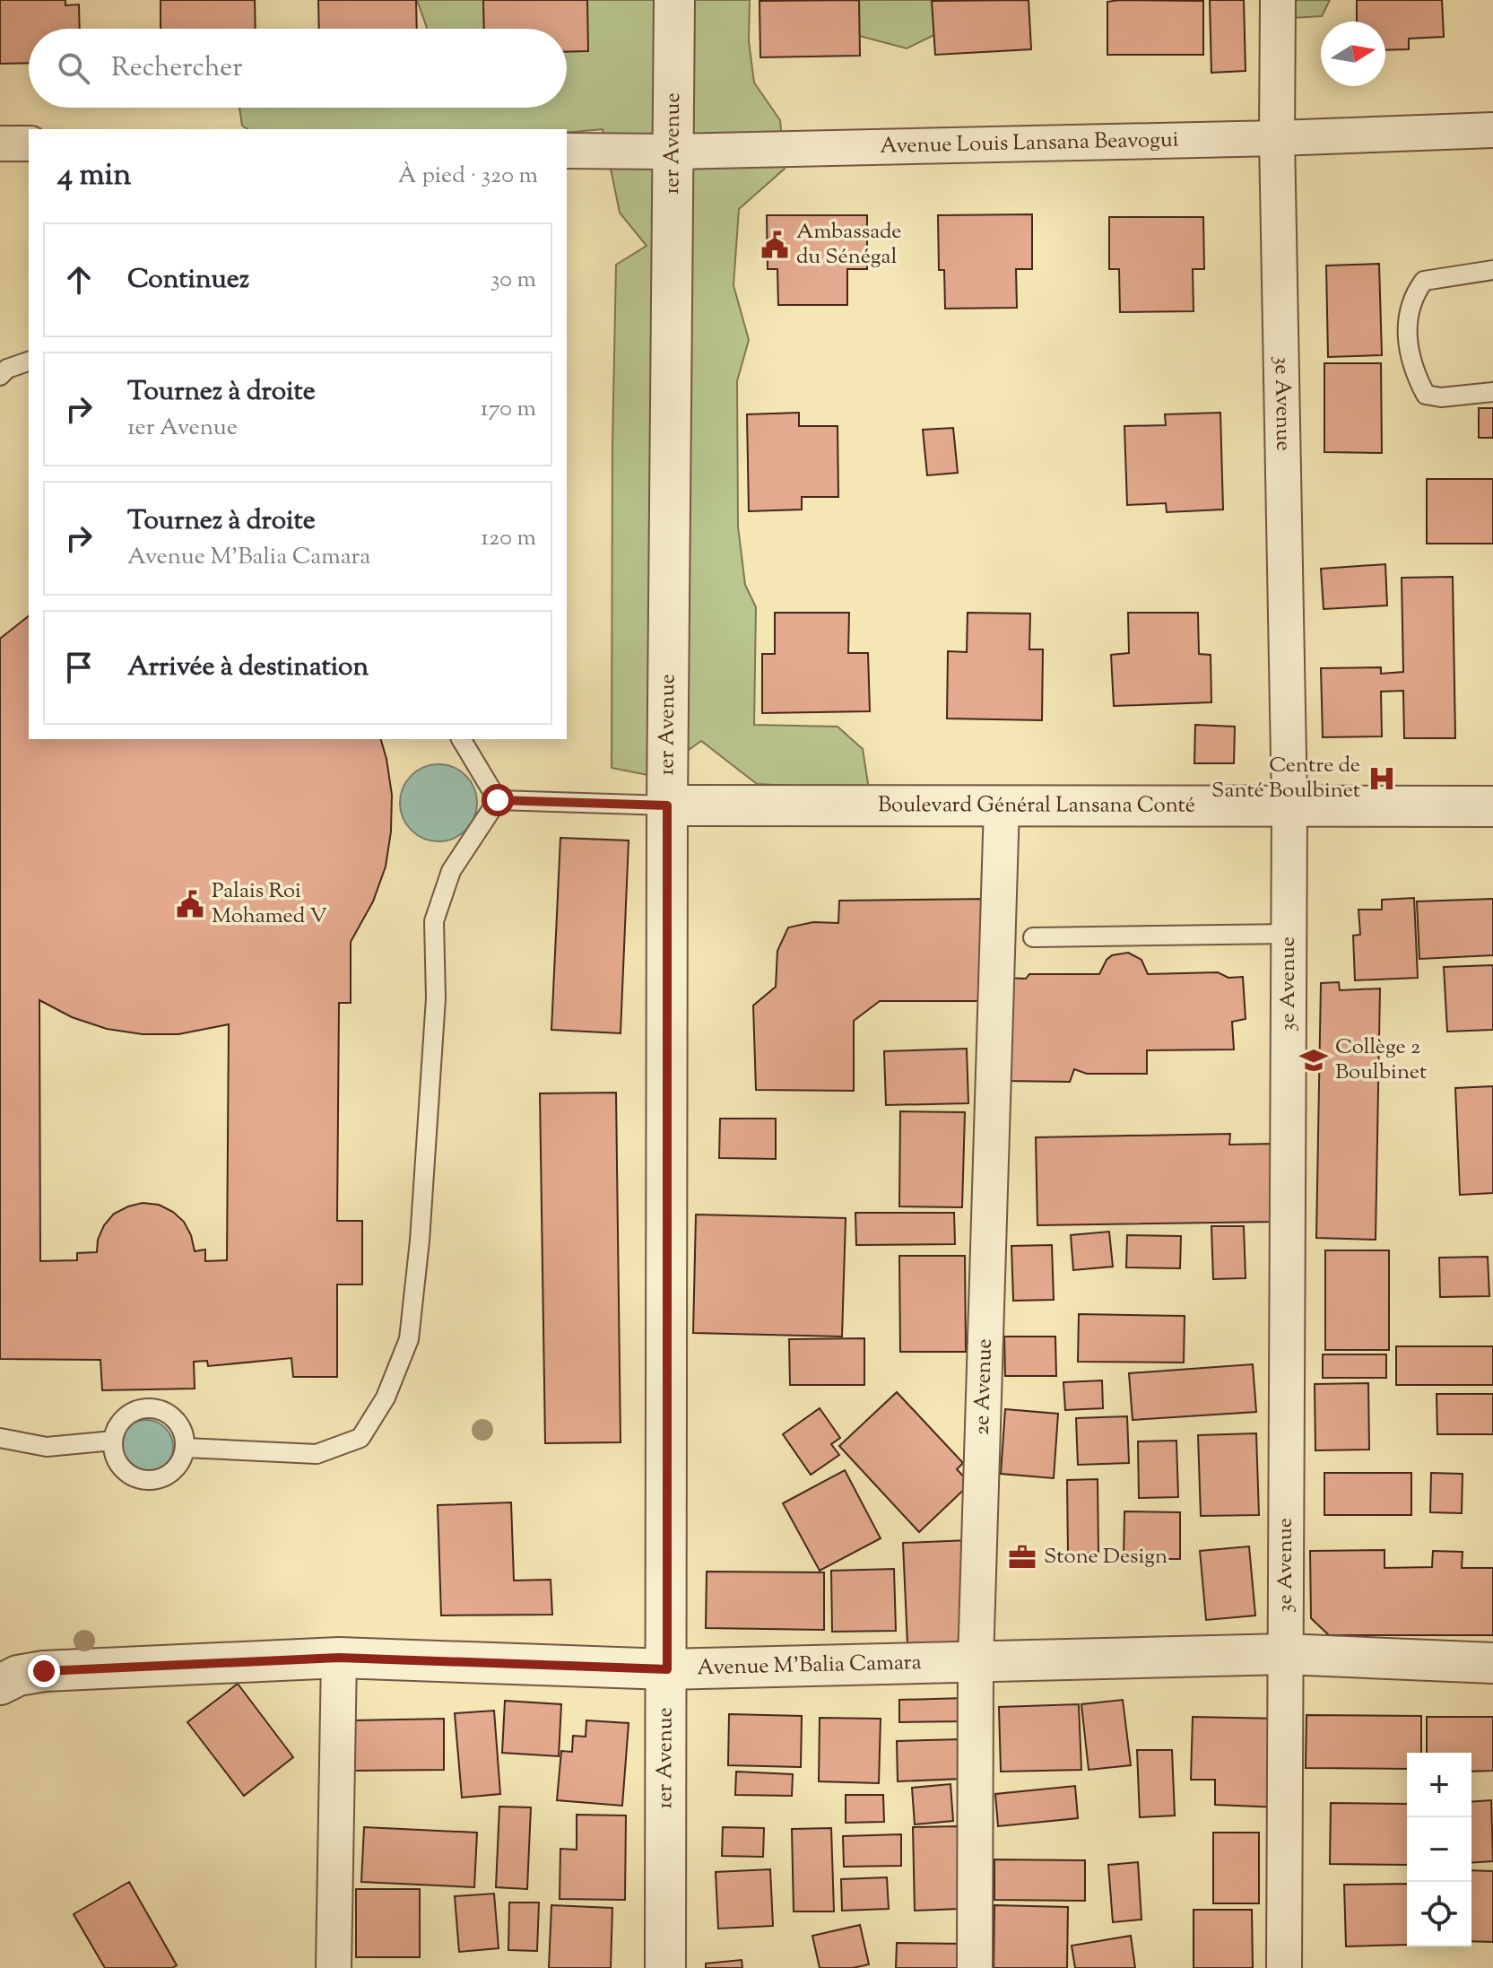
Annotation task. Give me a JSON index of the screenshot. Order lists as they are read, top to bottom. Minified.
{"streets":{"street":["1er Avenue","Avenue Louis Lansana Beavogui","3e Avenue","Boulevard Général Lansana Conté","2e Avenue","Avenue M'Balia Camara"]},"crossings":[["1er Avenue","Avenue Louis Lansana Beavogui"],["1er Avenue","Boulevard Général Lansana Conté"],["1er Avenue","Avenue M'Balia Camara"],["Avenue Louis Lansana Beavogui","3e Avenue"],["3e Avenue","Boulevard Général Lansana Conté"],["3e Avenue","Avenue M'Balia Camara"],["Boulevard Général Lansana Conté","2e Avenue"],["2e Avenue","Avenue M'Balia Camara"]],"places":{"public building":["Ambassade du Sénégal","Palais Roi Mohamed V"],"hospital":["Centre de Santé Boulbinet"],"school or university":["Collège 2 Boulbinet"],"office":["Stone Design"]},"north":"right","page":{"search":"Rechercher","heading":["4 min","À pied · 320 m"],"list":[["Continuez","30 m"],["Tournez à droite","1er Avenue","170 m"],["Tournez à droite","Avenue M'Balia Camara","120 m"],"Arrivée à destination"],"map_buttons":["+","−"]}}
